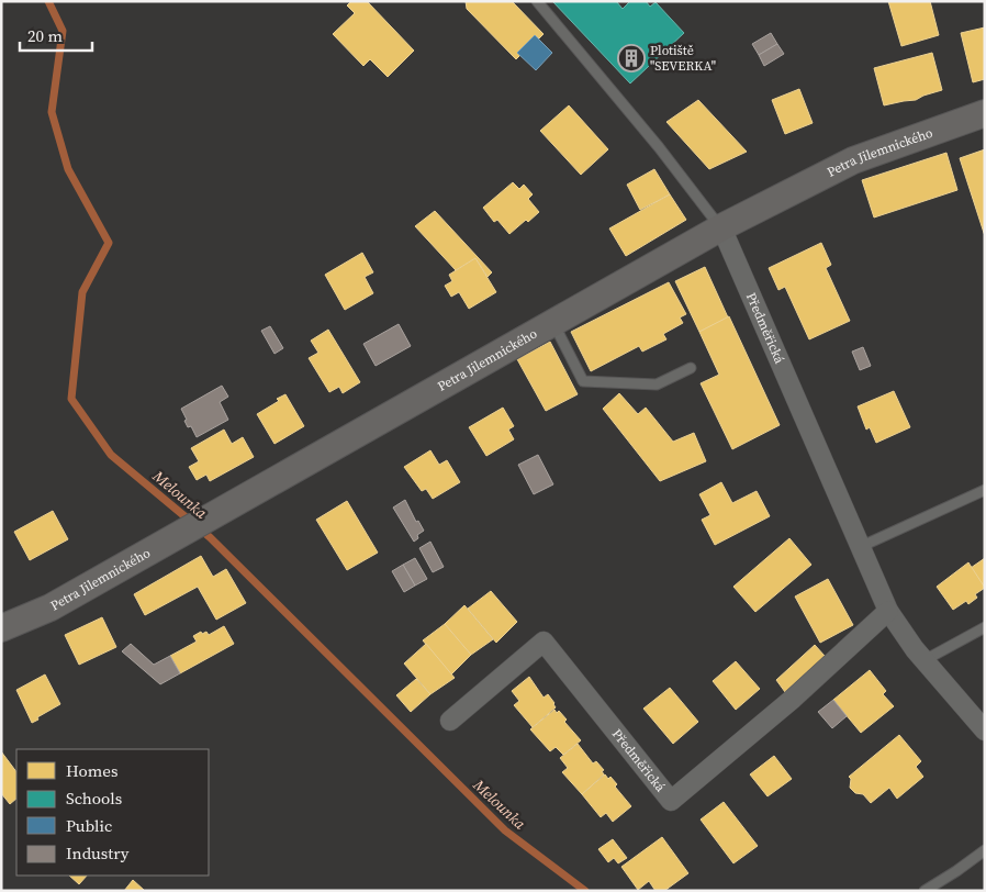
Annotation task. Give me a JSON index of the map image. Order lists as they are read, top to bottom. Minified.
{"streets":{"street":["Petra Jilemnického","Předměřická"]},"crossings":[["Petra Jilemnického","Předměřická"]],"water":["Melounka"],"places":{"building":["Plotiště \"SEVERKA\""]},"legend":["Homes","Schools","Public","Industry"],"scale_bar":"20 m"}
